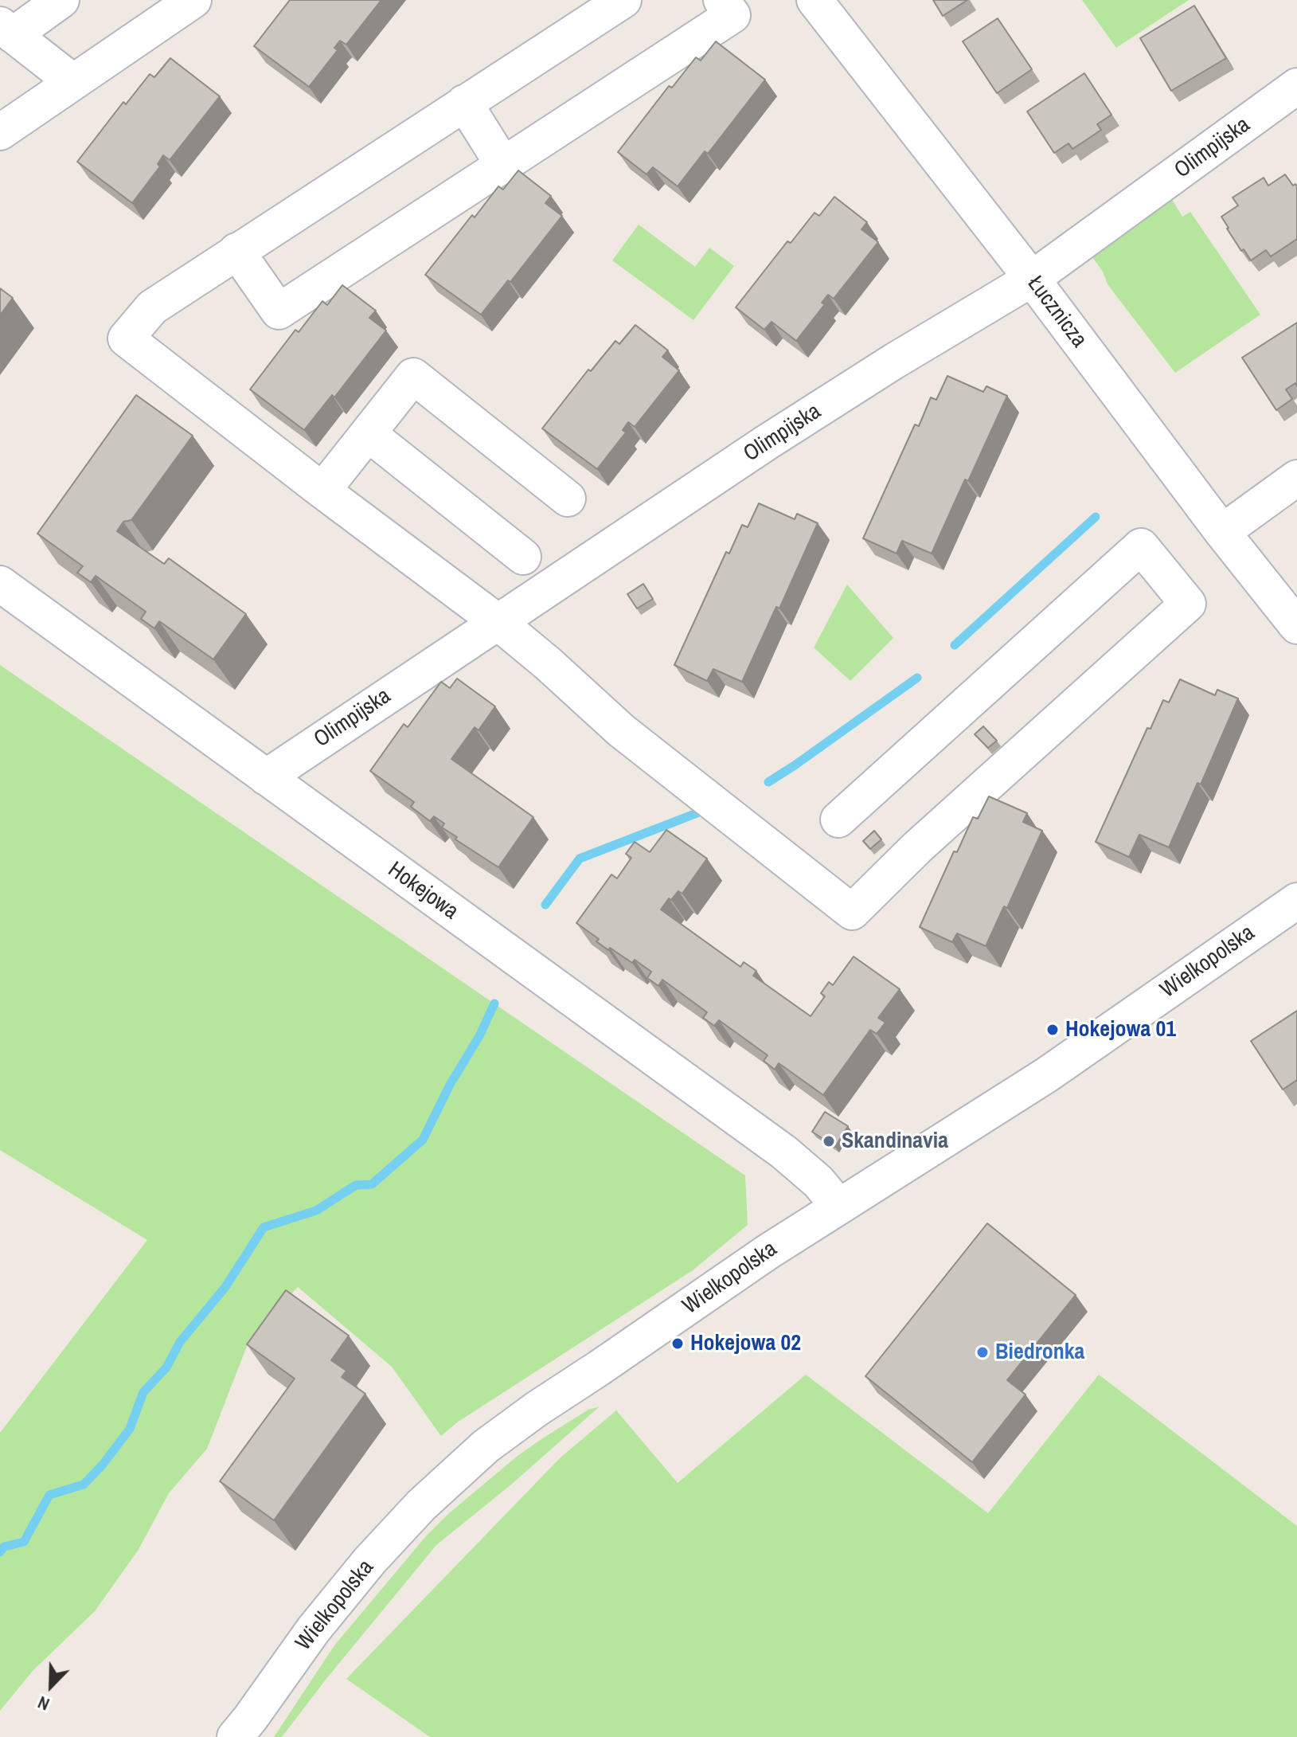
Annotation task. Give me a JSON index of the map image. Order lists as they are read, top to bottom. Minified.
{"streets":{"street":["Olimpijska","Łucznicza","Hokejowa","Wielkopolska"]},"crossings":[["Olimpijska","Łucznicza"],["Olimpijska","Hokejowa"],["Hokejowa","Wielkopolska"]],"places":["Hokejowa 01","Skandinavia","Hokejowa 02","Biedronka"],"north":"bottom left"}
